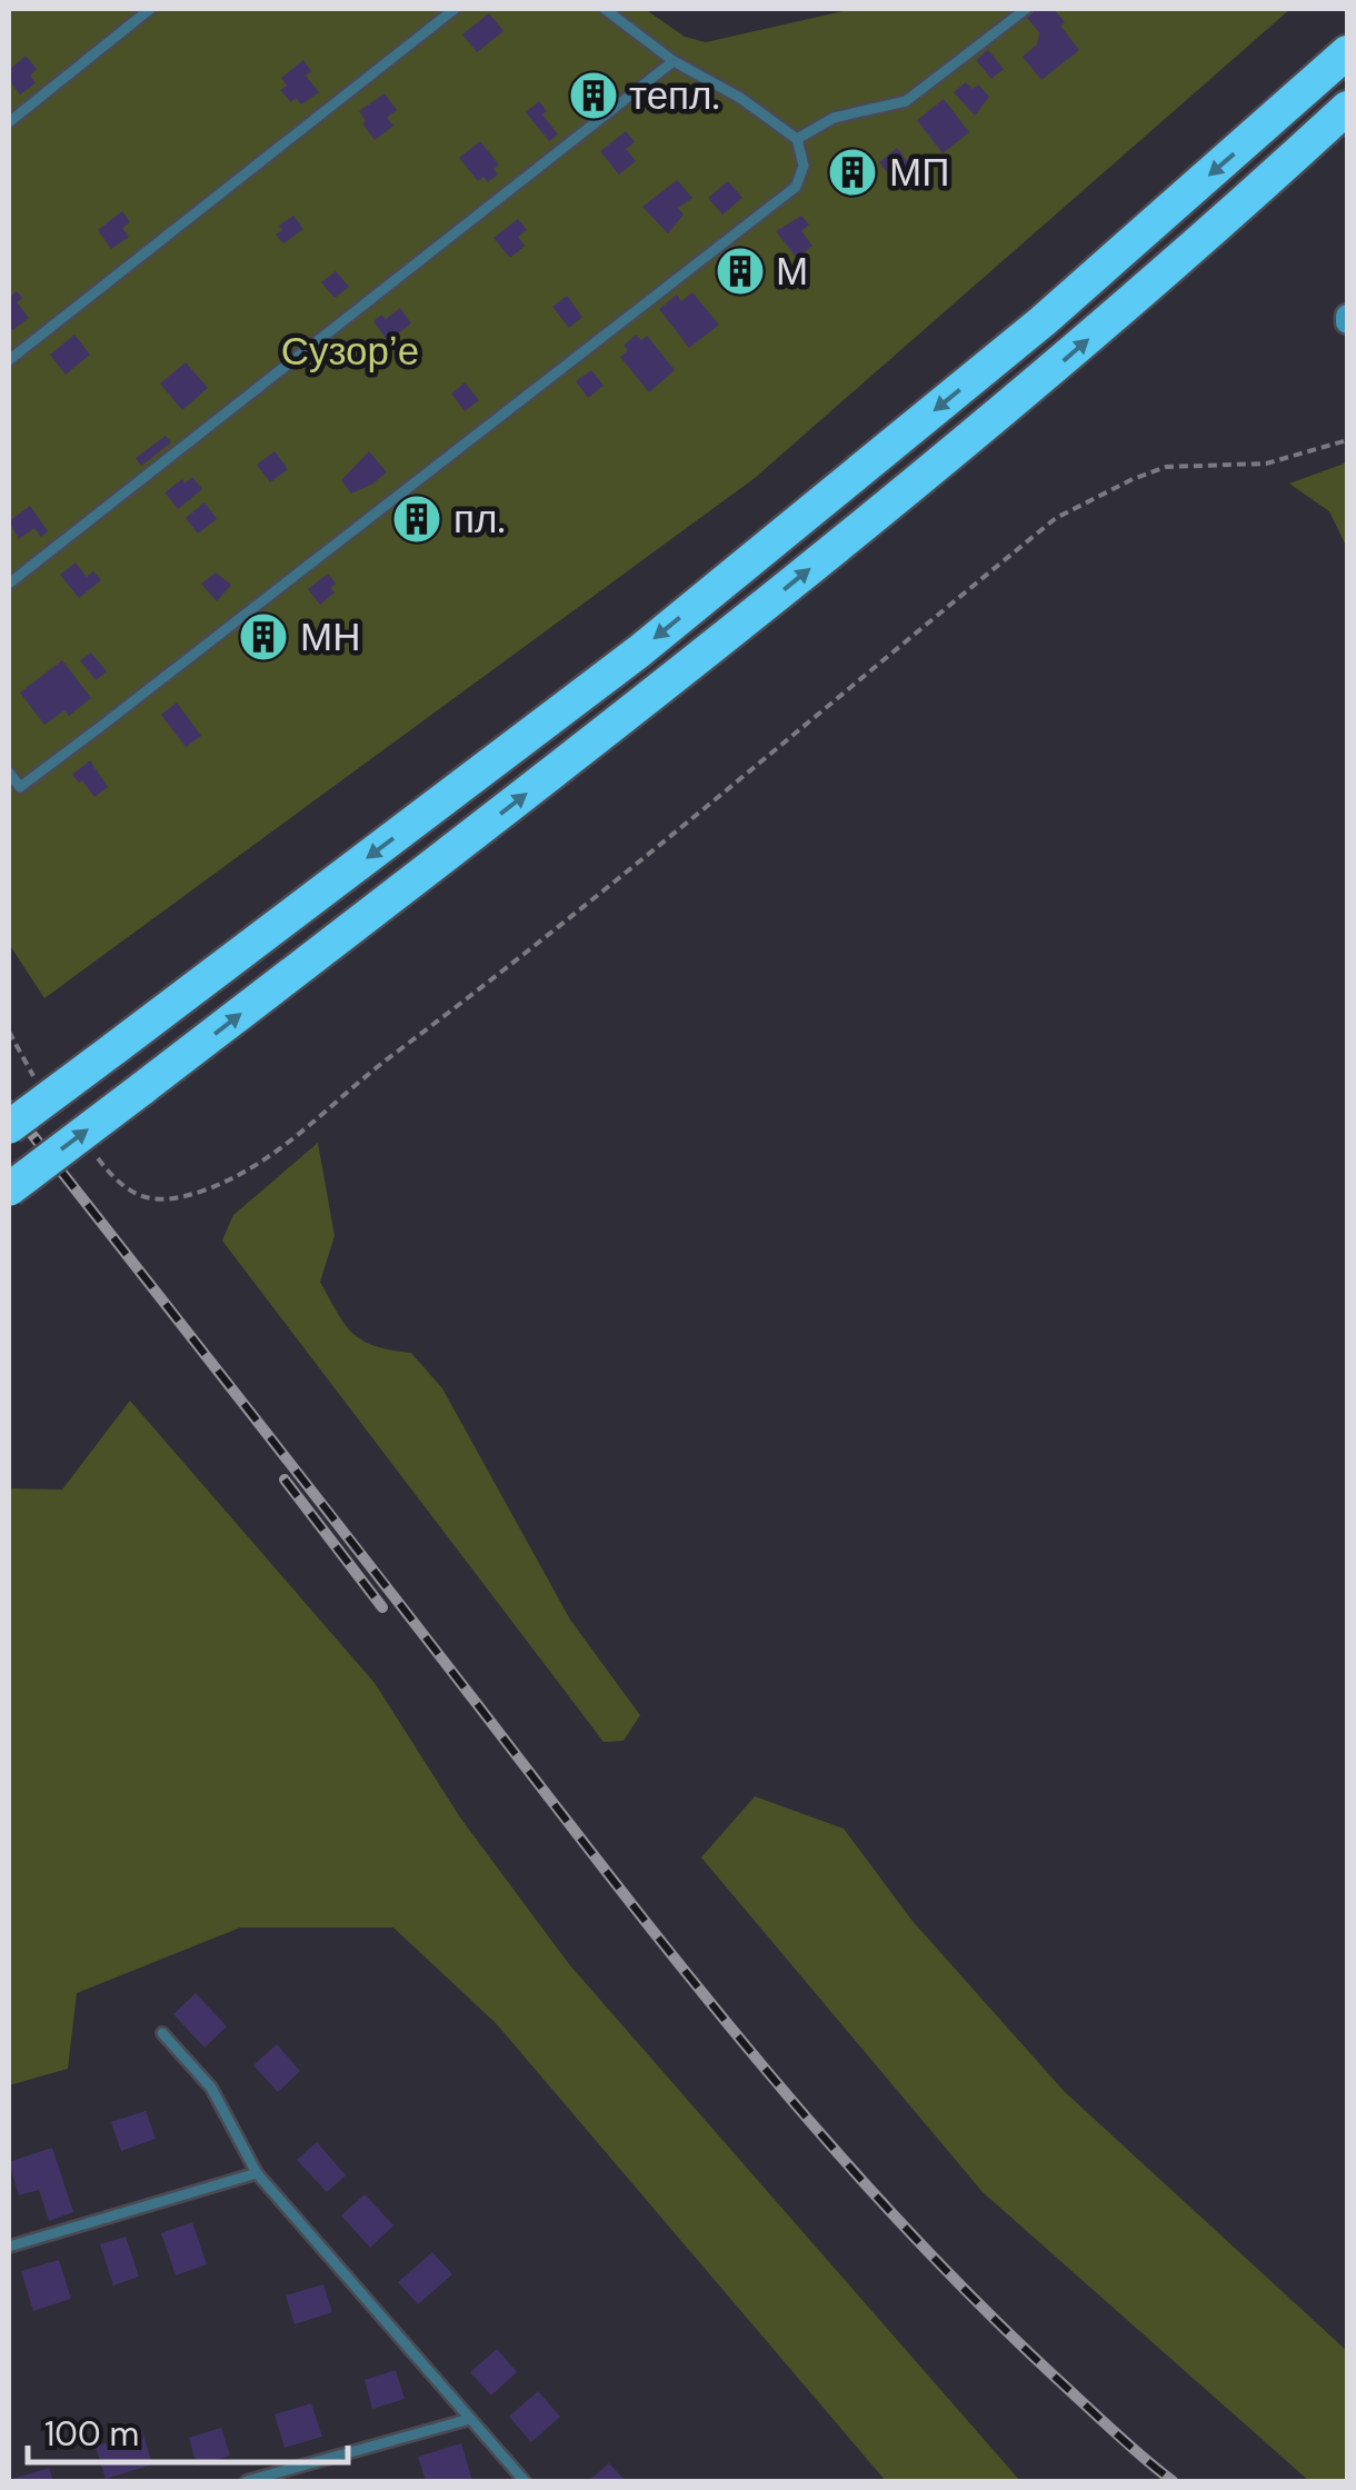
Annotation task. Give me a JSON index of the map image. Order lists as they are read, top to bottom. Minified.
{"parks":["Сузорʼе"],"places":{"building":["тепл.","МП","М","пл.","МН"]},"scale_bar":"100 m"}
